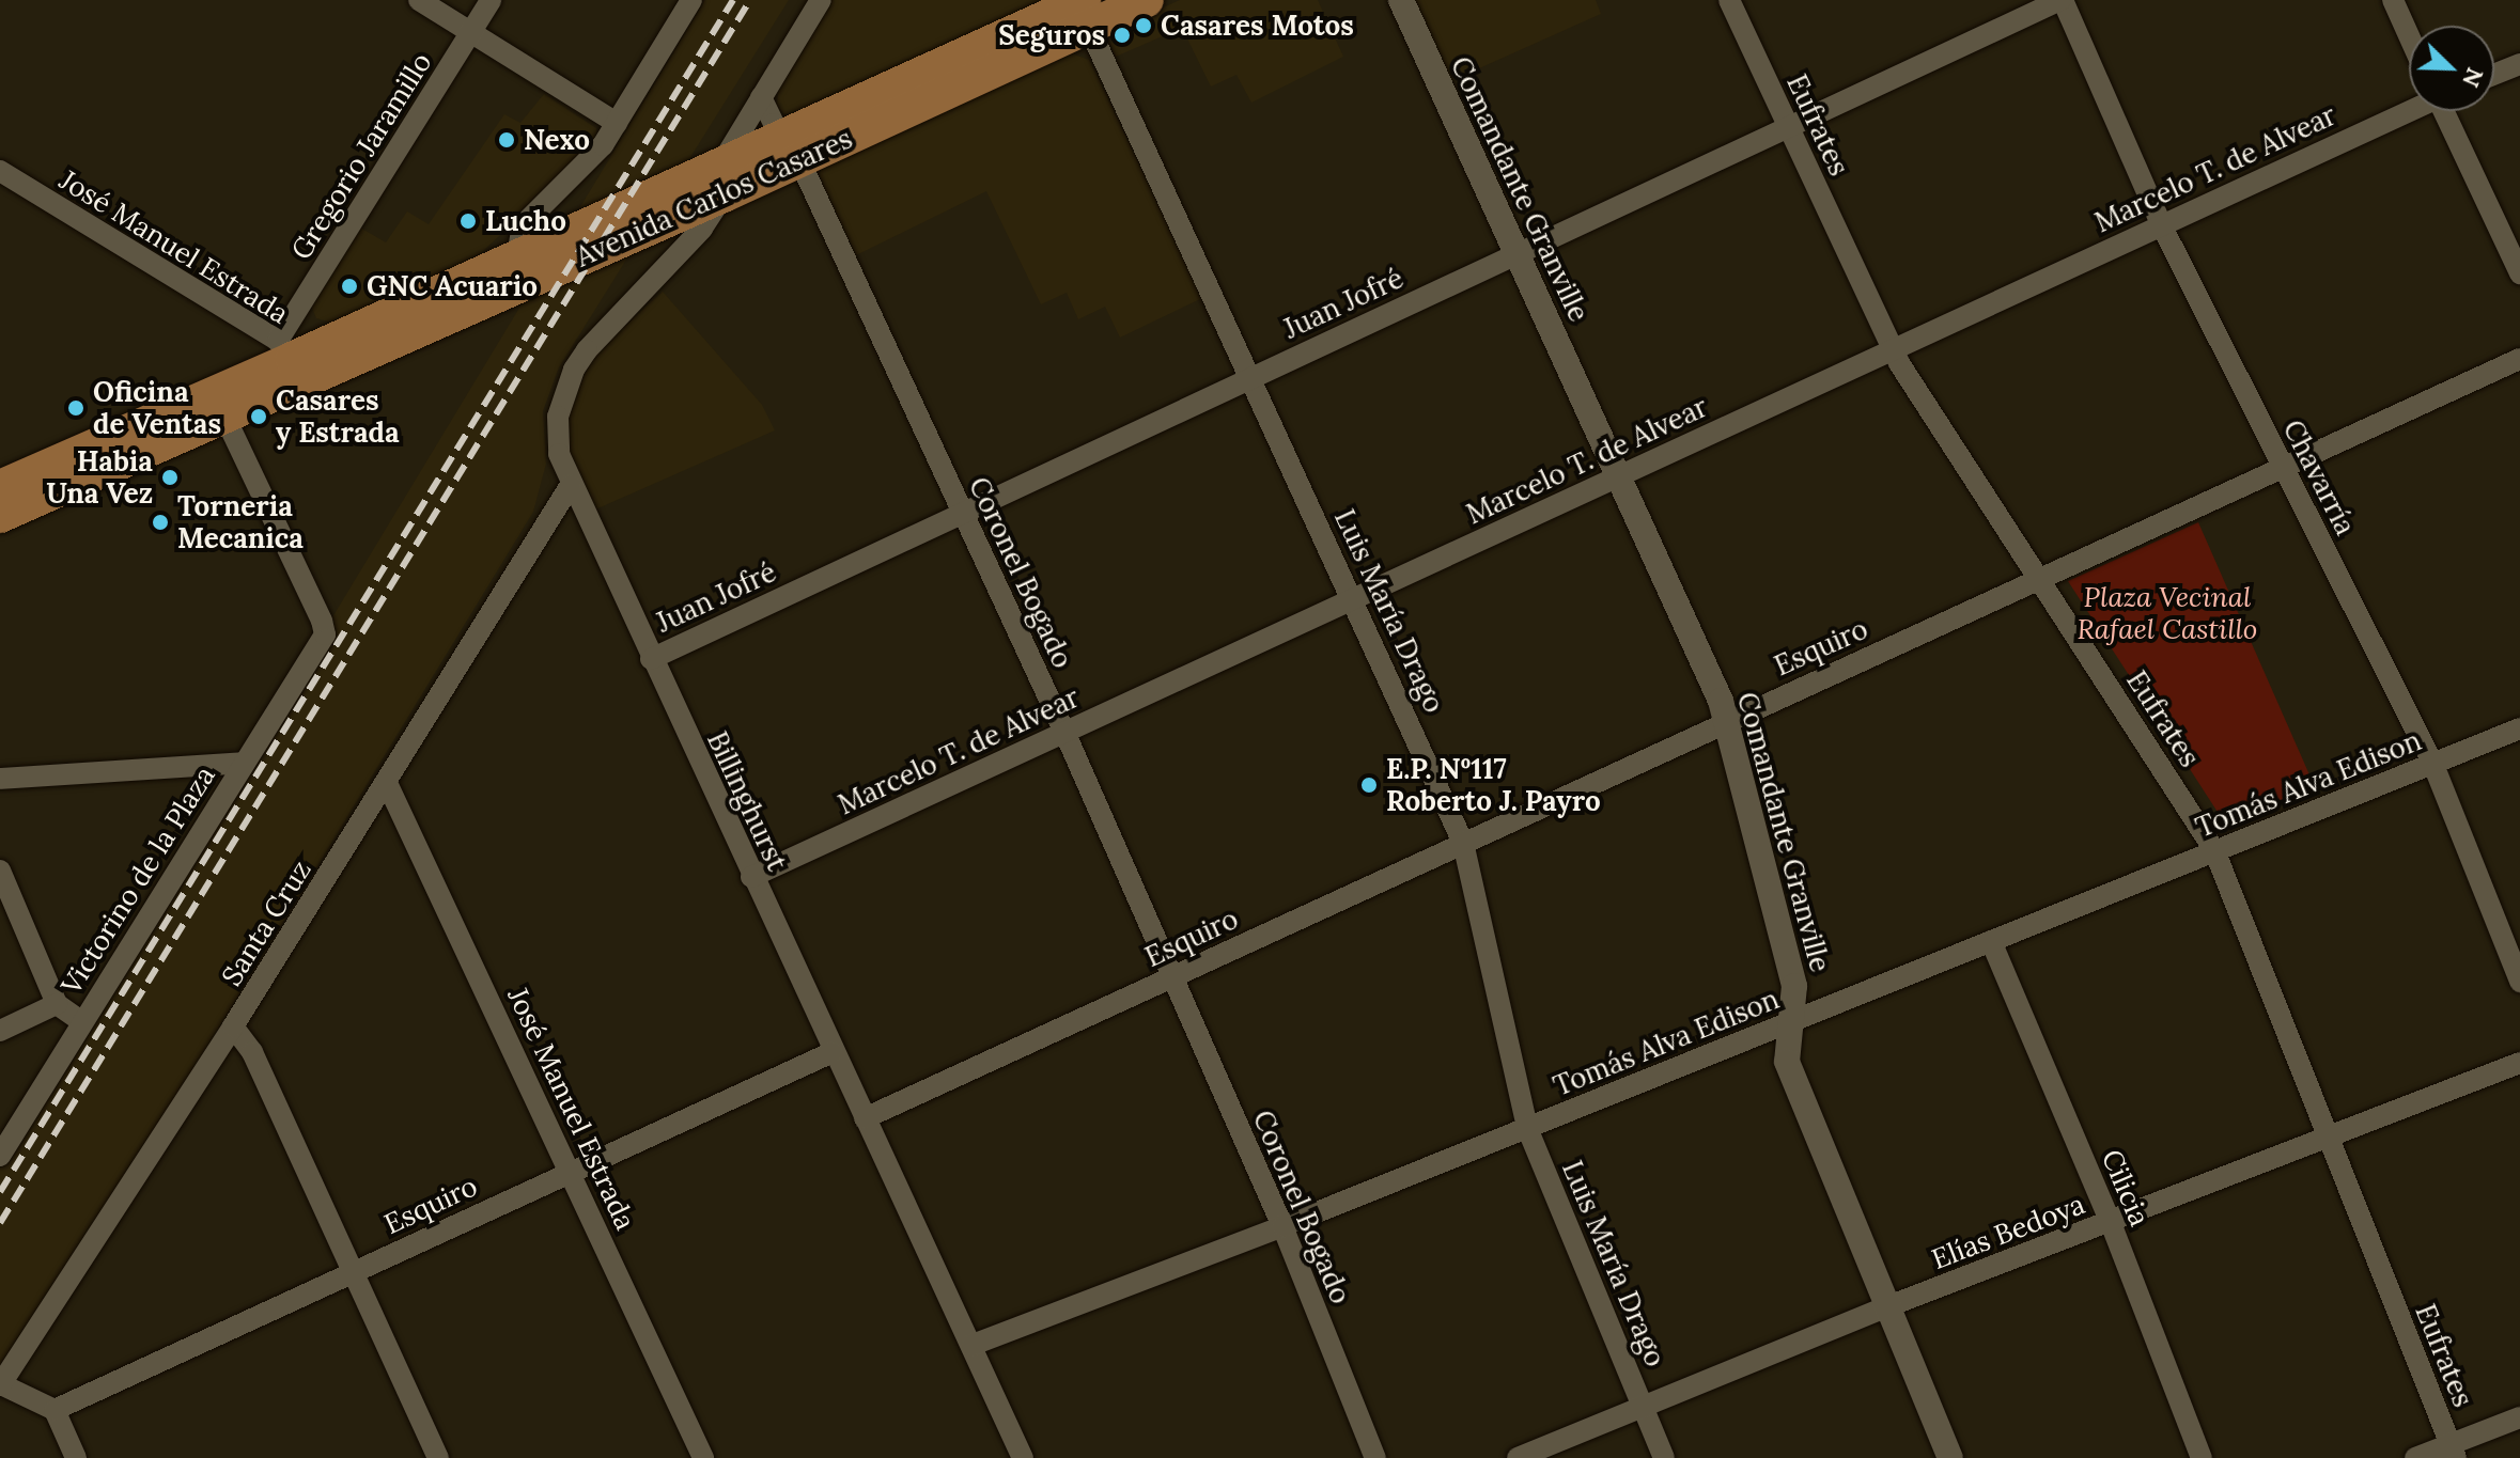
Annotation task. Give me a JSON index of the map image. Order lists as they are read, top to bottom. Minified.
{"streets":{"main road":["Avenida Carlos Casares"],"street":["Eufrates","Gregorio Jaramillo","Marcelo T. de Alvear","Comandante Granville","José Manuel Estrada","Juan Jofré","Chavarría","Coronel Bogado","Luis María Drago","Esquiro","Tomás Alva Edison","Billinghurst","Victorino de la Plaza","Santa Cruz","Cilicia","Elías Bedoya"]},"crossings":[["Eufrates","Marcelo T. de Alvear"],["Eufrates","Juan Jofré"],["Eufrates","Esquiro"],["Eufrates","Tomás Alva Edison"],["Eufrates","Elías Bedoya"],["Gregorio Jaramillo","Avenida Carlos Casares"],["Gregorio Jaramillo","José Manuel Estrada"],["Marcelo T. de Alvear","Comandante Granville"],["Marcelo T. de Alvear","Chavarría"],["Marcelo T. de Alvear","Coronel Bogado"],["Marcelo T. de Alvear","Luis María Drago"],["Marcelo T. de Alvear","Billinghurst"],["Comandante Granville","Juan Jofré"],["Comandante Granville","Esquiro"],["Comandante Granville","Tomás Alva Edison"],["Comandante Granville","Elías Bedoya"],["Avenida Carlos Casares","José Manuel Estrada"],["Avenida Carlos Casares","Coronel Bogado"],["Avenida Carlos Casares","Luis María Drago"],["Avenida Carlos Casares","Billinghurst"],["Avenida Carlos Casares","Victorino de la Plaza"],["José Manuel Estrada","Esquiro"],["José Manuel Estrada","Santa Cruz"],["Juan Jofré","Chavarría"],["Juan Jofré","Coronel Bogado"],["Juan Jofré","Luis María Drago"],["Juan Jofré","Billinghurst"],["Chavarría","Esquiro"],["Chavarría","Tomás Alva Edison"],["Coronel Bogado","Esquiro"],["Coronel Bogado","Tomás Alva Edison"],["Luis María Drago","Esquiro"],["Luis María Drago","Tomás Alva Edison"],["Luis María Drago","Elías Bedoya"],["Esquiro","Billinghurst"],["Tomás Alva Edison","Billinghurst"],["Tomás Alva Edison","Cilicia"],["Billinghurst","Santa Cruz"],["Cilicia","Elías Bedoya"]],"parks":["Plaza Vecinal Rafael Castillo"],"places":["Casares Motos","Seguros","Nexo","Lucho","GNC Acuario","Oficina de Ventas","Casares y Estrada","Habia Una Vez","Torneria Mecanica","E.P. Nº117 Roberto J. Payro"],"north":"bottom right"}
